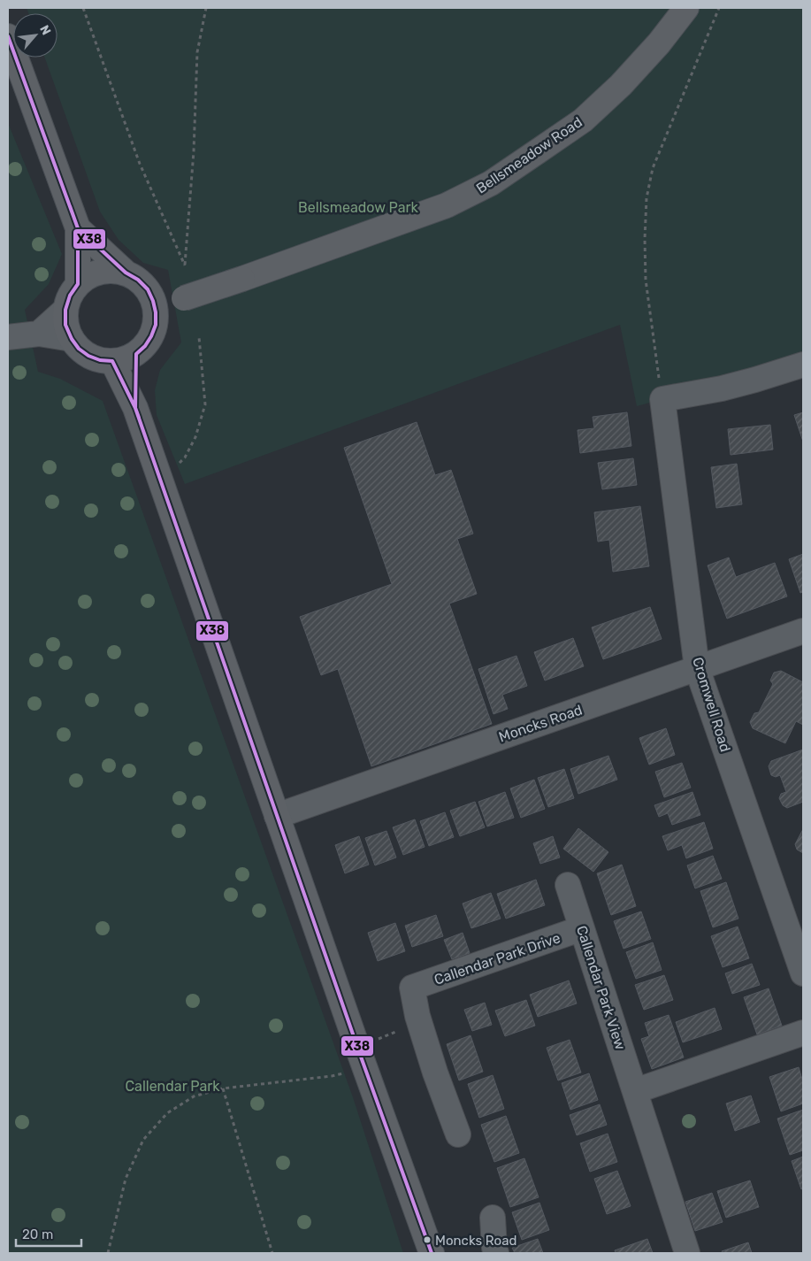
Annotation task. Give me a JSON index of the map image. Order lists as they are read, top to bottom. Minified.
{"streets":{"main road":["Bellsmeadow Road"],"street":["Cromwell Road","Moncks Road","Callendar Park Drive","Callendar Park View"]},"crossings":[["Cromwell Road","Moncks Road"],["Callendar Park Drive","Callendar Park View"]],"parks":["Bellsmeadow Park","Callendar Park"],"places":["Moncks Road"],"lines":["transit line X38"],"scale_bar":"20 m","north":"top right"}
